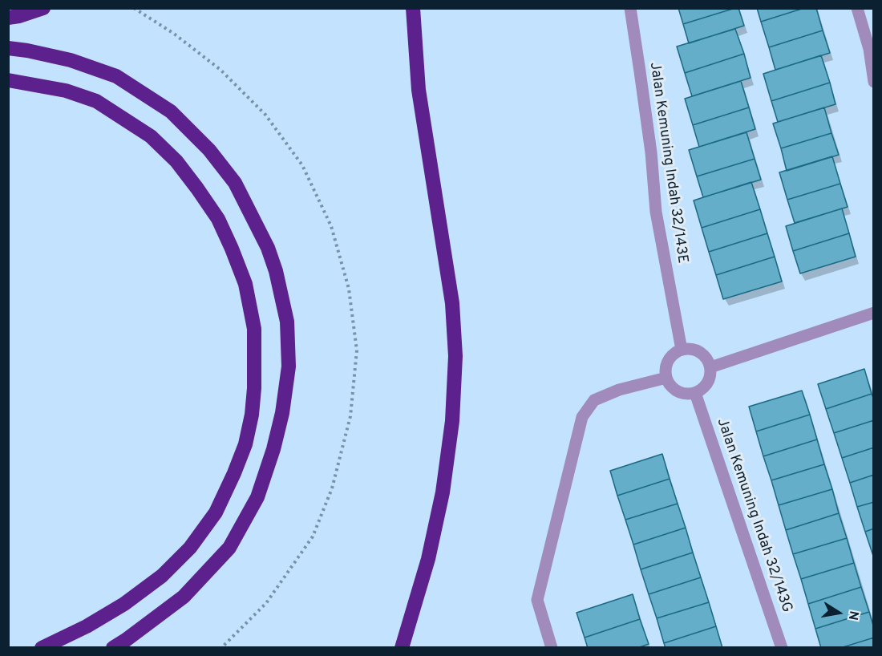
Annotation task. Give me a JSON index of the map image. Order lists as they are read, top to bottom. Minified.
{"streets":{"street":["Jalan Kemuning Indah 32/143E","Jalan Kemuning Indah 32/143G"]},"crossings":[["Jalan Kemuning Indah 32/143E","Jalan Kemuning Indah 32/143G"]],"north":"right"}
